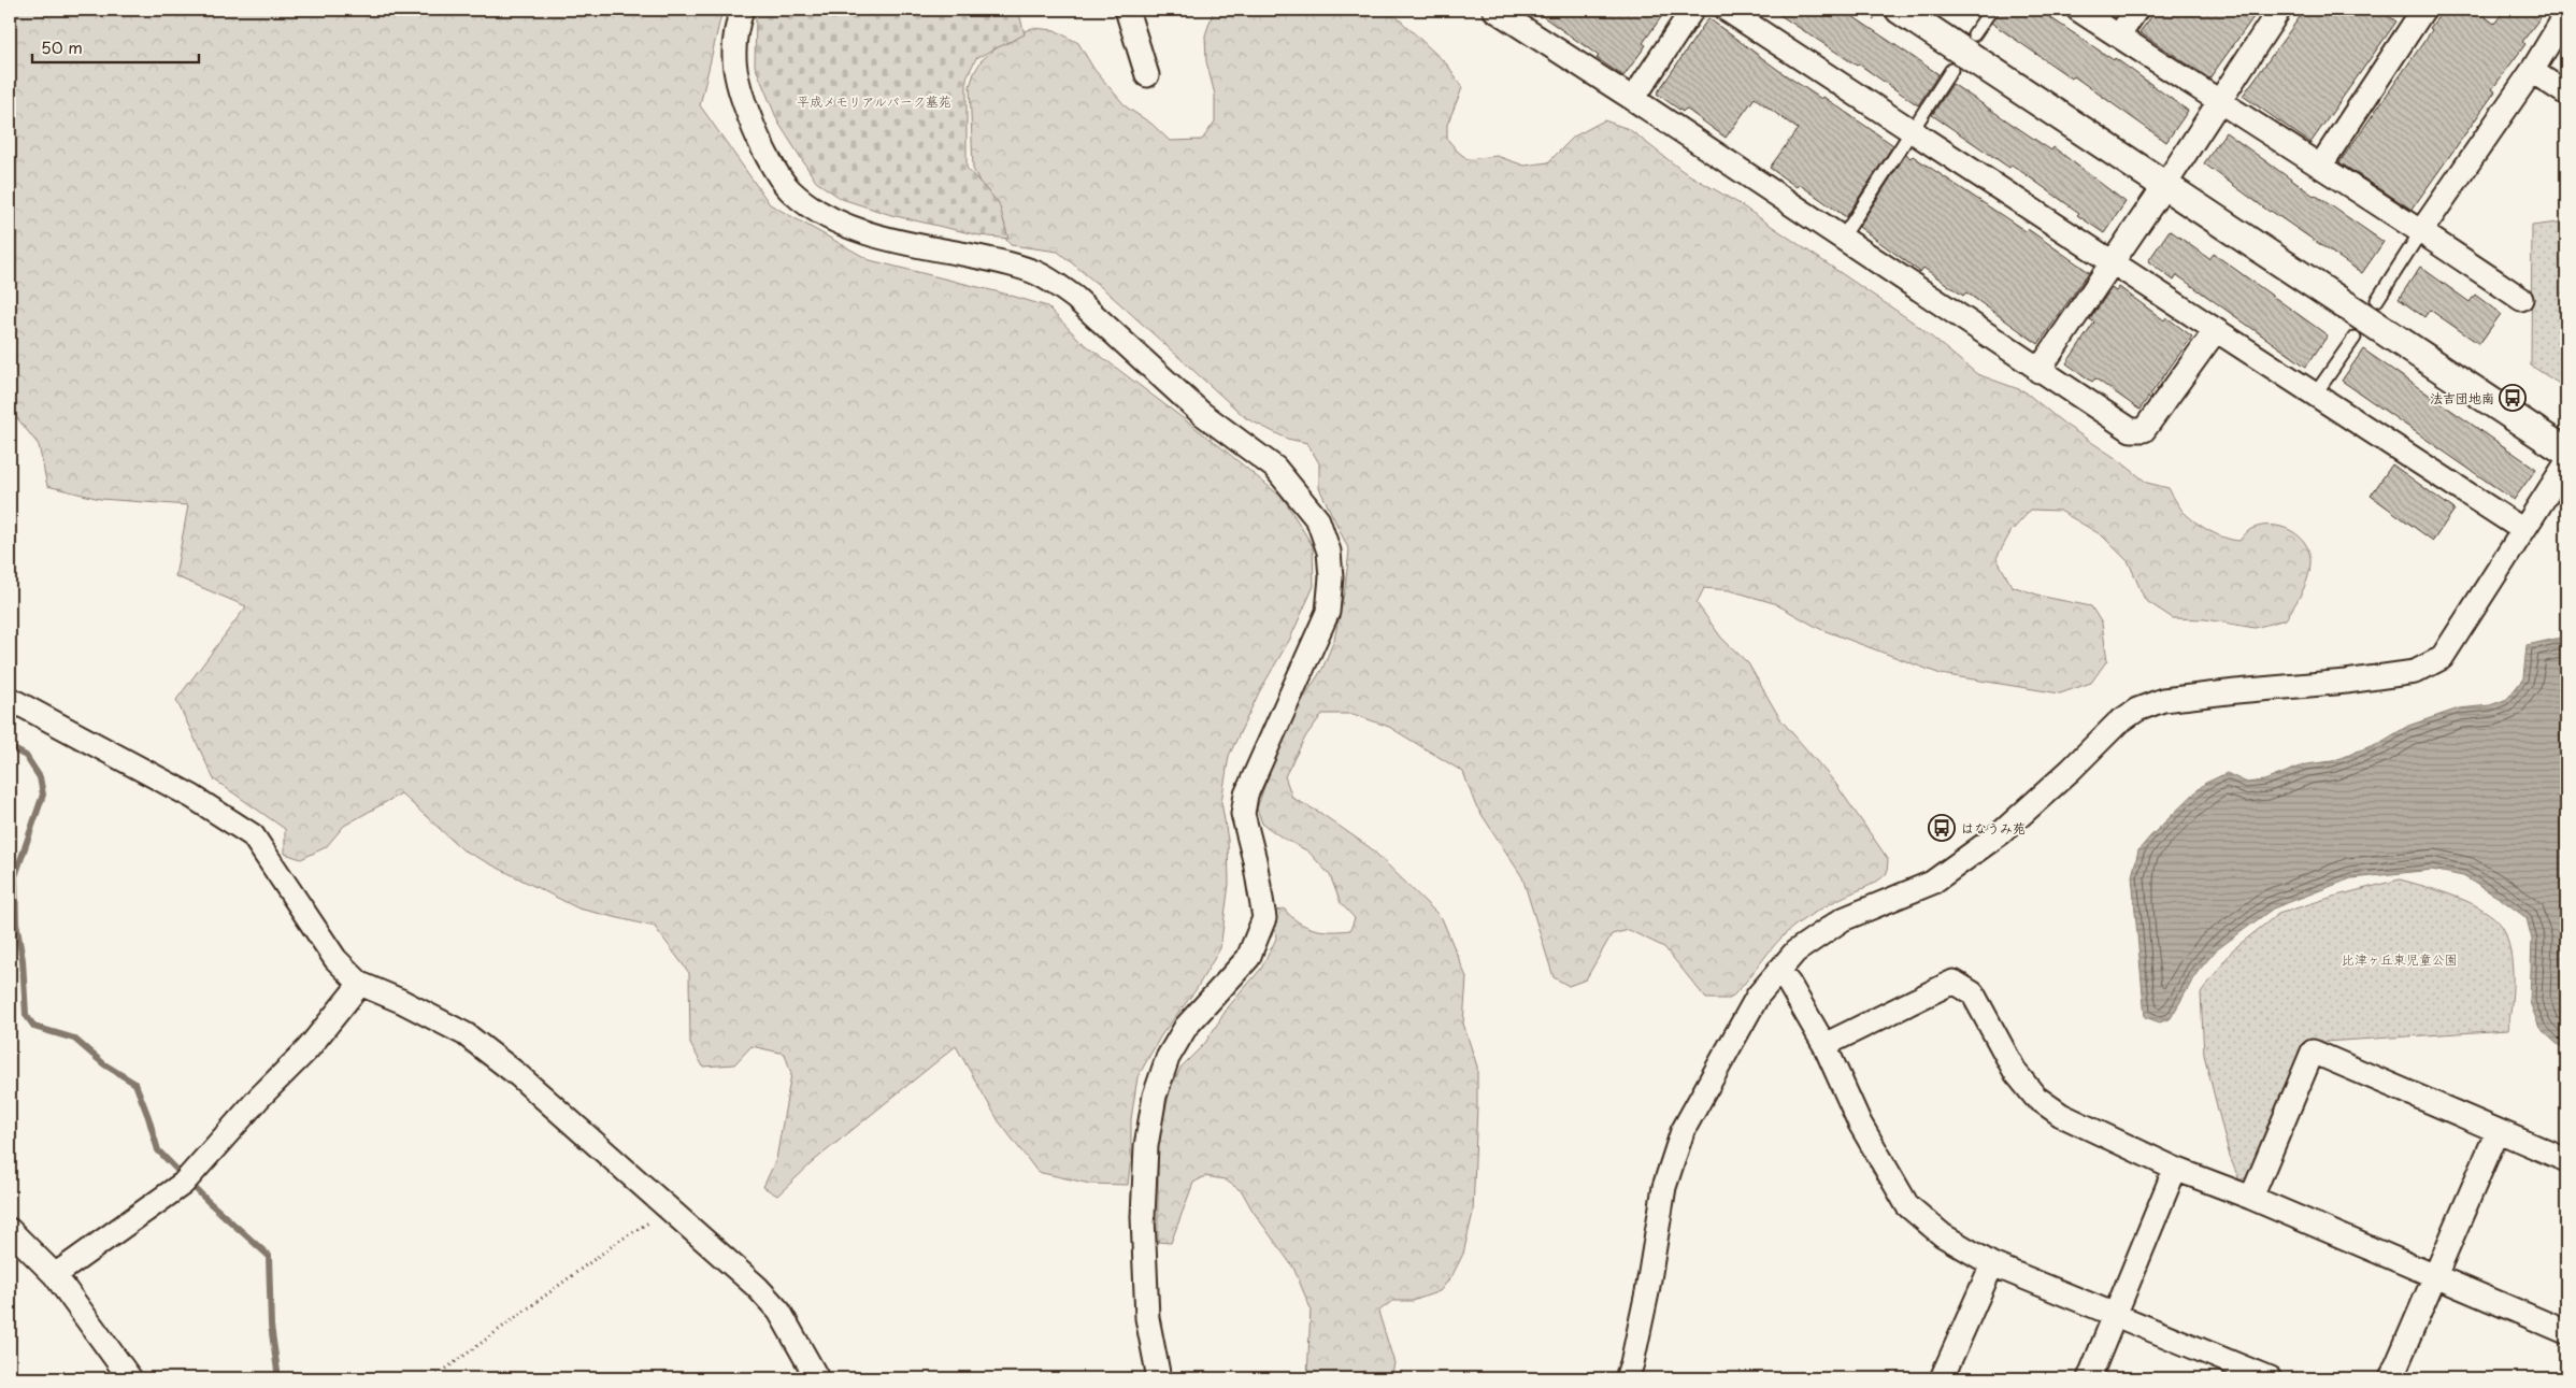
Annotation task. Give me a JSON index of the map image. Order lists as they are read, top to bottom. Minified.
{"parks":["平成メモリアルパーク墓苑","比津ヶ丘東児童公園"],"places":{"bus stop":["法吉団地南","はなうみ苑"]},"scale_bar":"50 m"}
